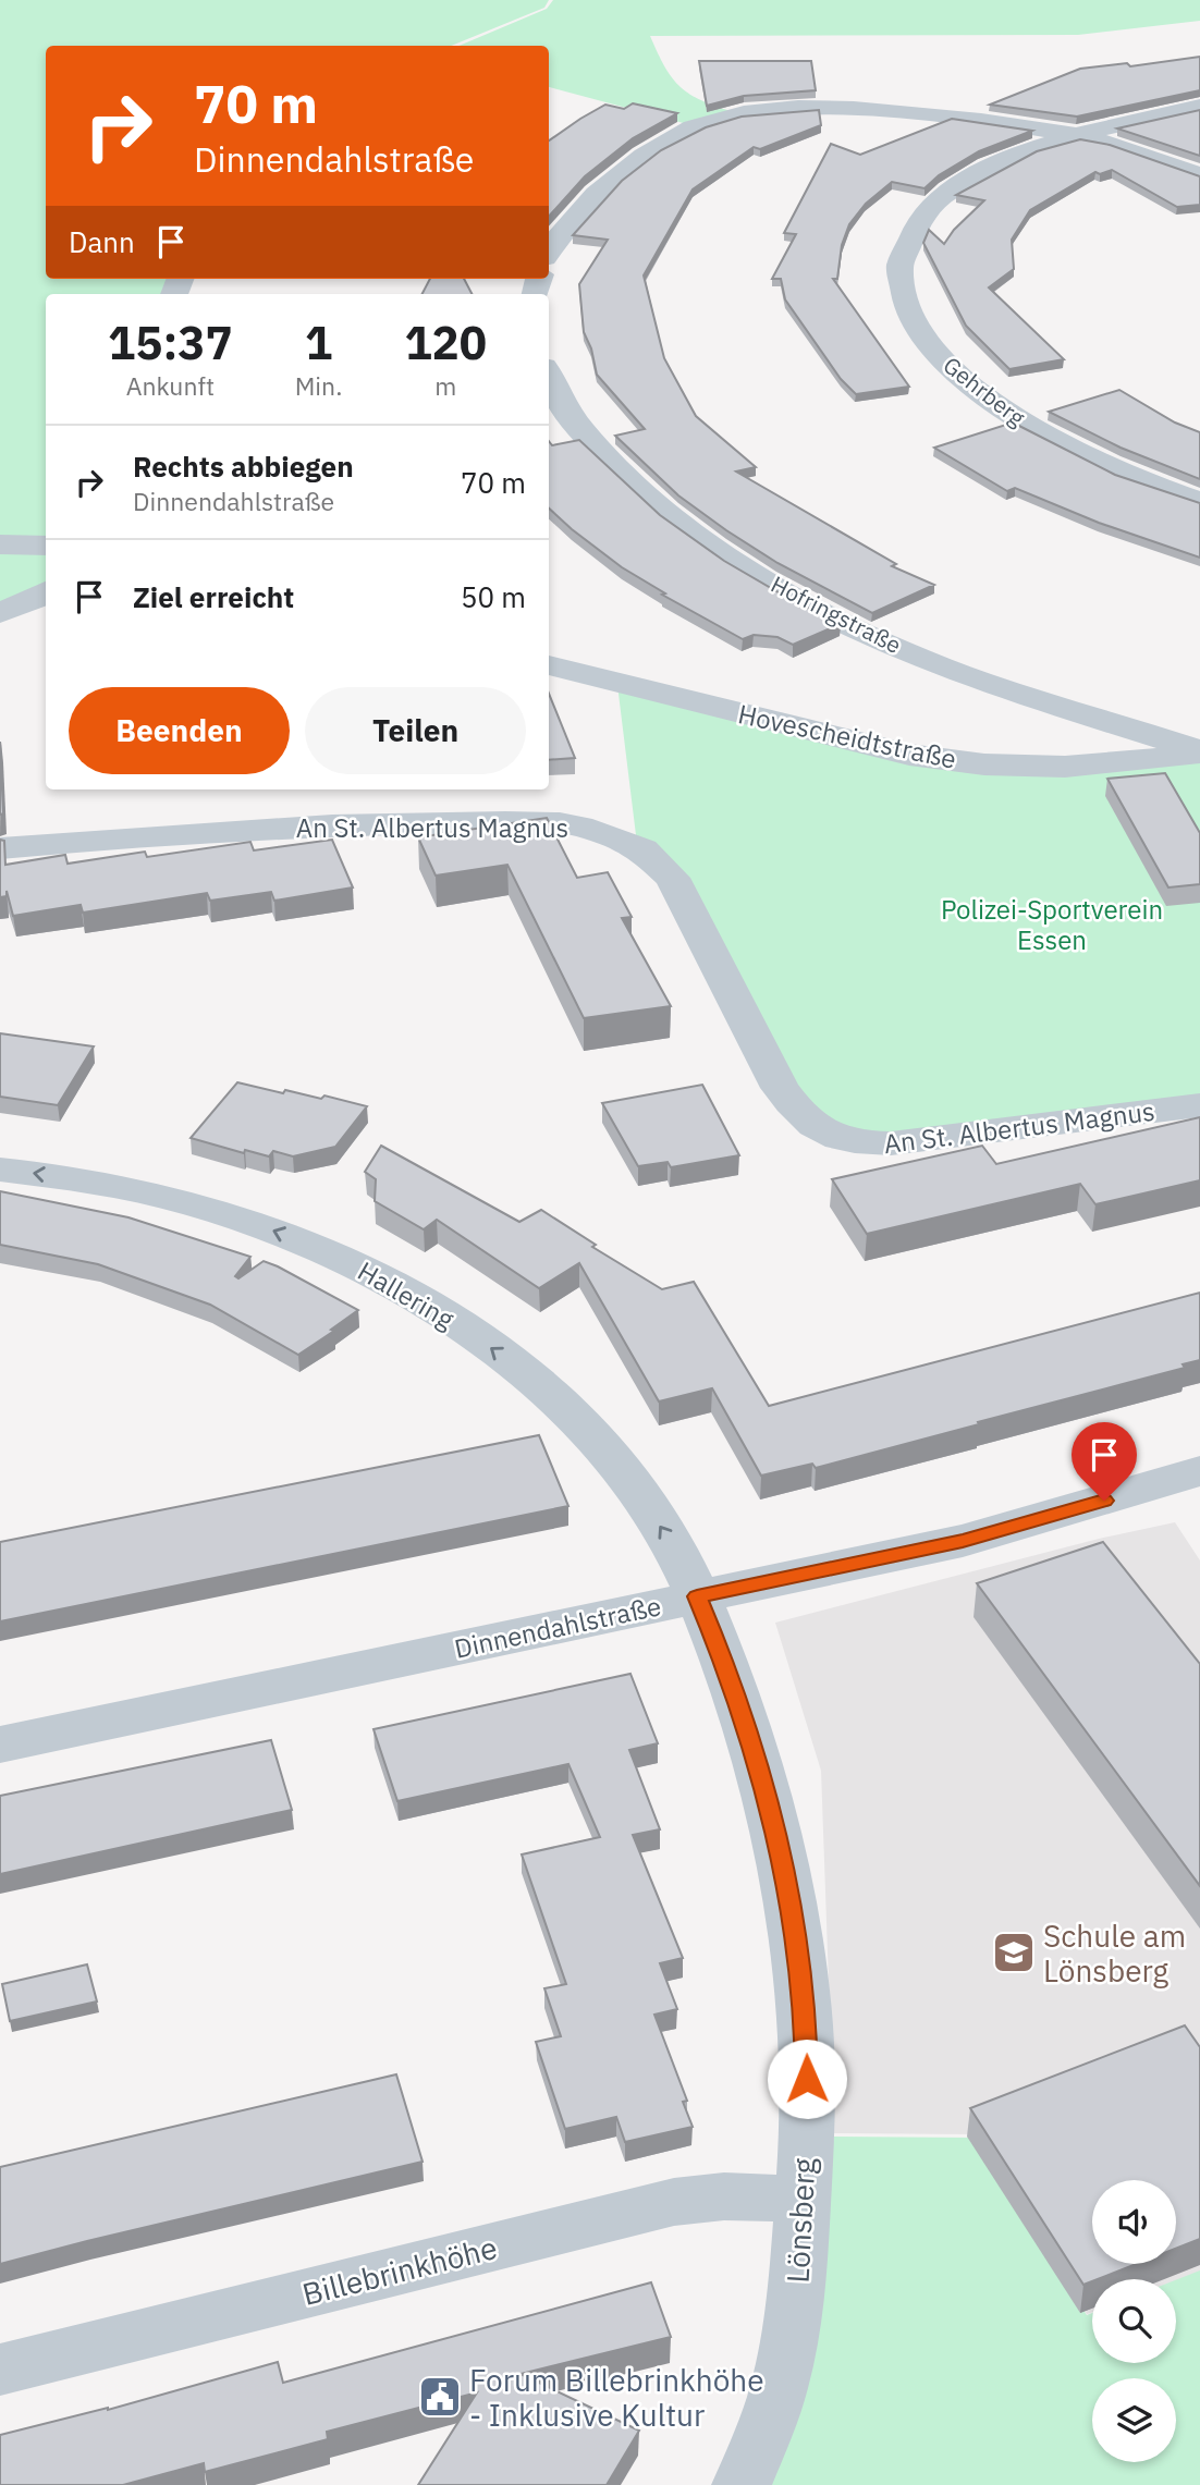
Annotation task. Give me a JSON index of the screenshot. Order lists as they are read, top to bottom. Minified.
{"streets":{"street":["Gehrberg","Hofringstraße","Hovescheidtstraße","An St. Albertus Magnus","Hallering","Dinnendahlstraße","Lönsberg","Billebrinkhöhe"]},"crossings":[["Hofringstraße","Hovescheidtstraße"],["Hallering","Dinnendahlstraße"],["Hallering","Lönsberg"],["Dinnendahlstraße","Lönsberg"],["Lönsberg","Billebrinkhöhe"]],"one_way":["Hallering"],"parks":["Polizei-Sportverein Essen"],"places":{"school or university":["Schule am Lönsberg"],"public building":["Forum Billebrinkhöhe - Inklusive Kultur"]},"page":{"turn":["70 m","Dinnendahlstraße"],"then":"Dann","eta":["15:37","Ankunft","1","Min.","120","m"],"list":[{"name":"Rechts abbiegen","note":"Dinnendahlstraße","value":"70 m"},{"name":"Ziel erreicht","value":"50 m"}],"buttons":["Beenden","Teilen"]}}
